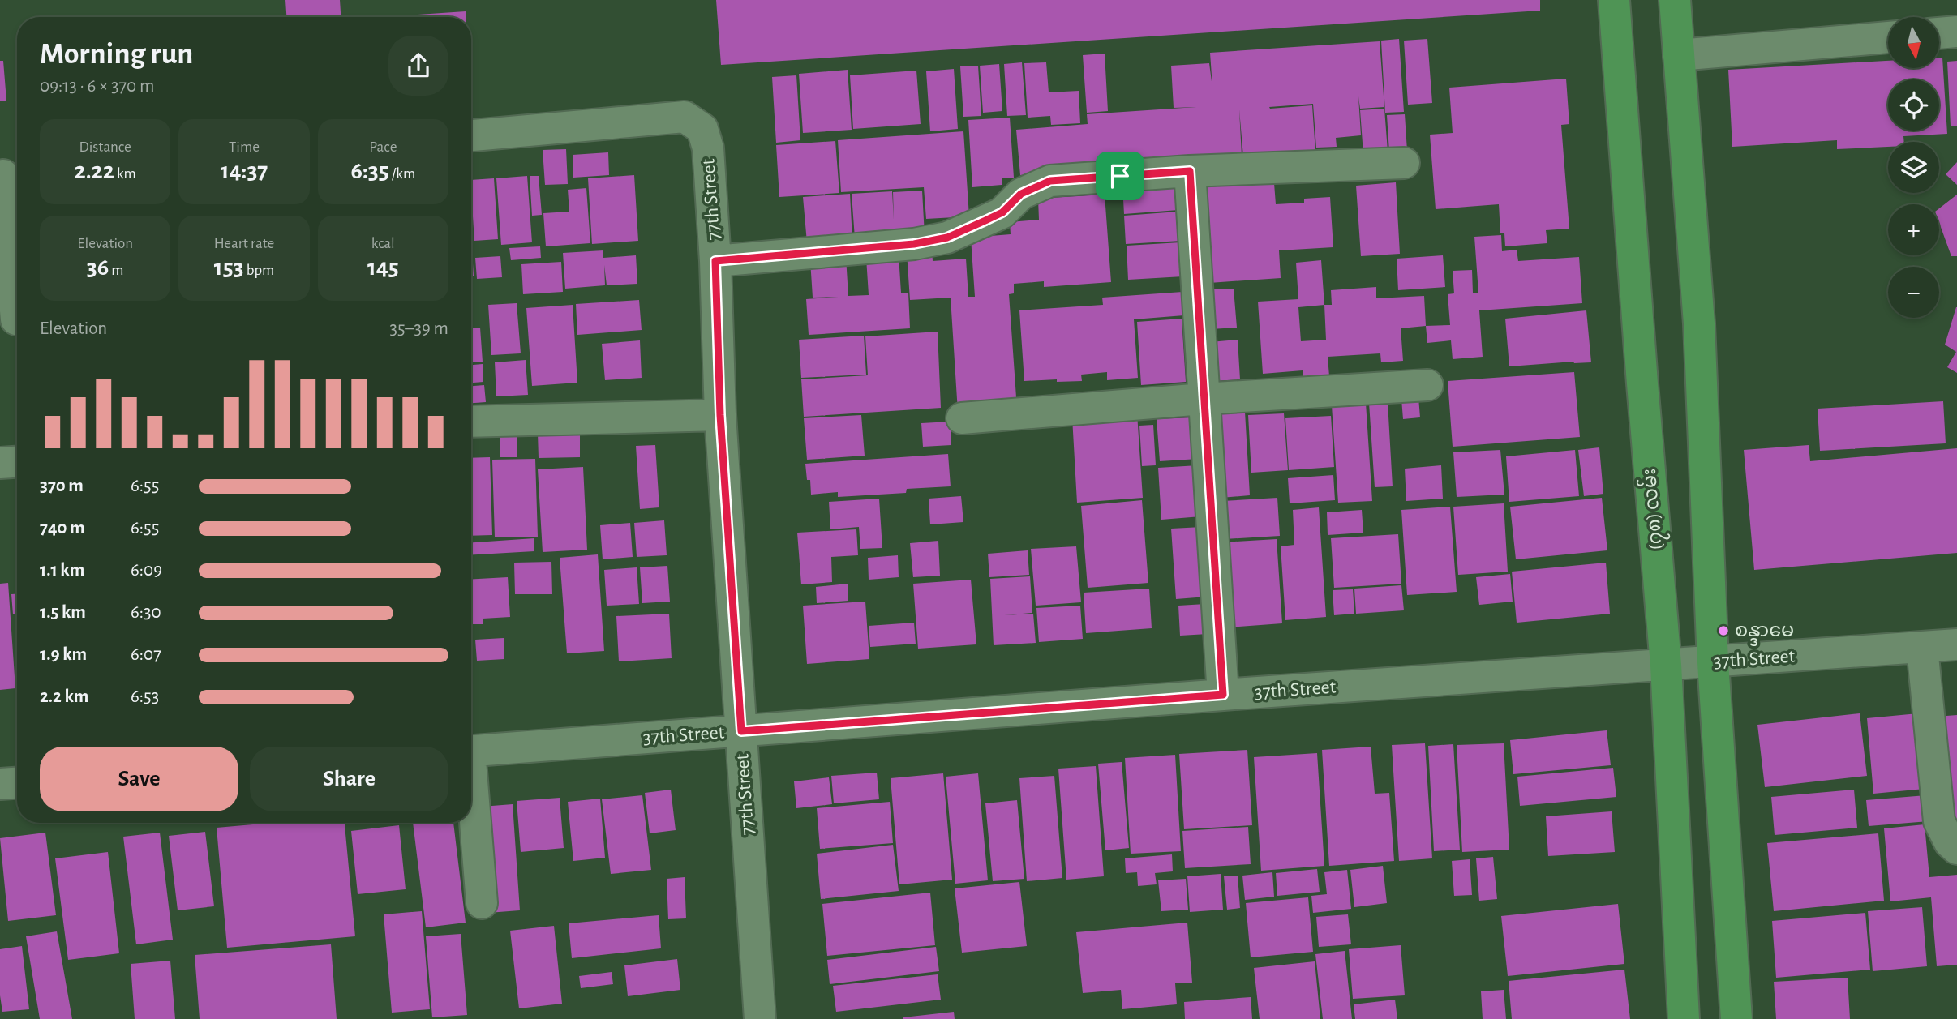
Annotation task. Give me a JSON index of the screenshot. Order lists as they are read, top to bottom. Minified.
{"streets":{"main road":["(၇၈) လမ်း"],"street":["77th Street","37th Street"]},"crossings":[["77th Street","37th Street"],["(၇၈) လမ်း","37th Street"]],"places":["စန္ဒာမေ"],"north":"bottom","page":{"map_buttons":["+","−"],"heading":["Morning run","09:13 · 6 × 370 m"],"stats":[["Distance","2.22 km"],["Time","14:37"],["Pace","6:35 /km"],["Elevation","36 m"],["Heart rate","153 bpm"],["kcal","145"]],"chart":["Elevation","35–39 m"],"list":[{"name":"370 m","note":"6:55"},{"name":"740 m","note":"6:55"},{"name":"1.1 km","note":"6:09"},{"name":"1.5 km","note":"6:30"},{"name":"1.9 km","note":"6:07"},{"name":"2.2 km","note":"6:53"}],"buttons":["Save","Share"]}}
